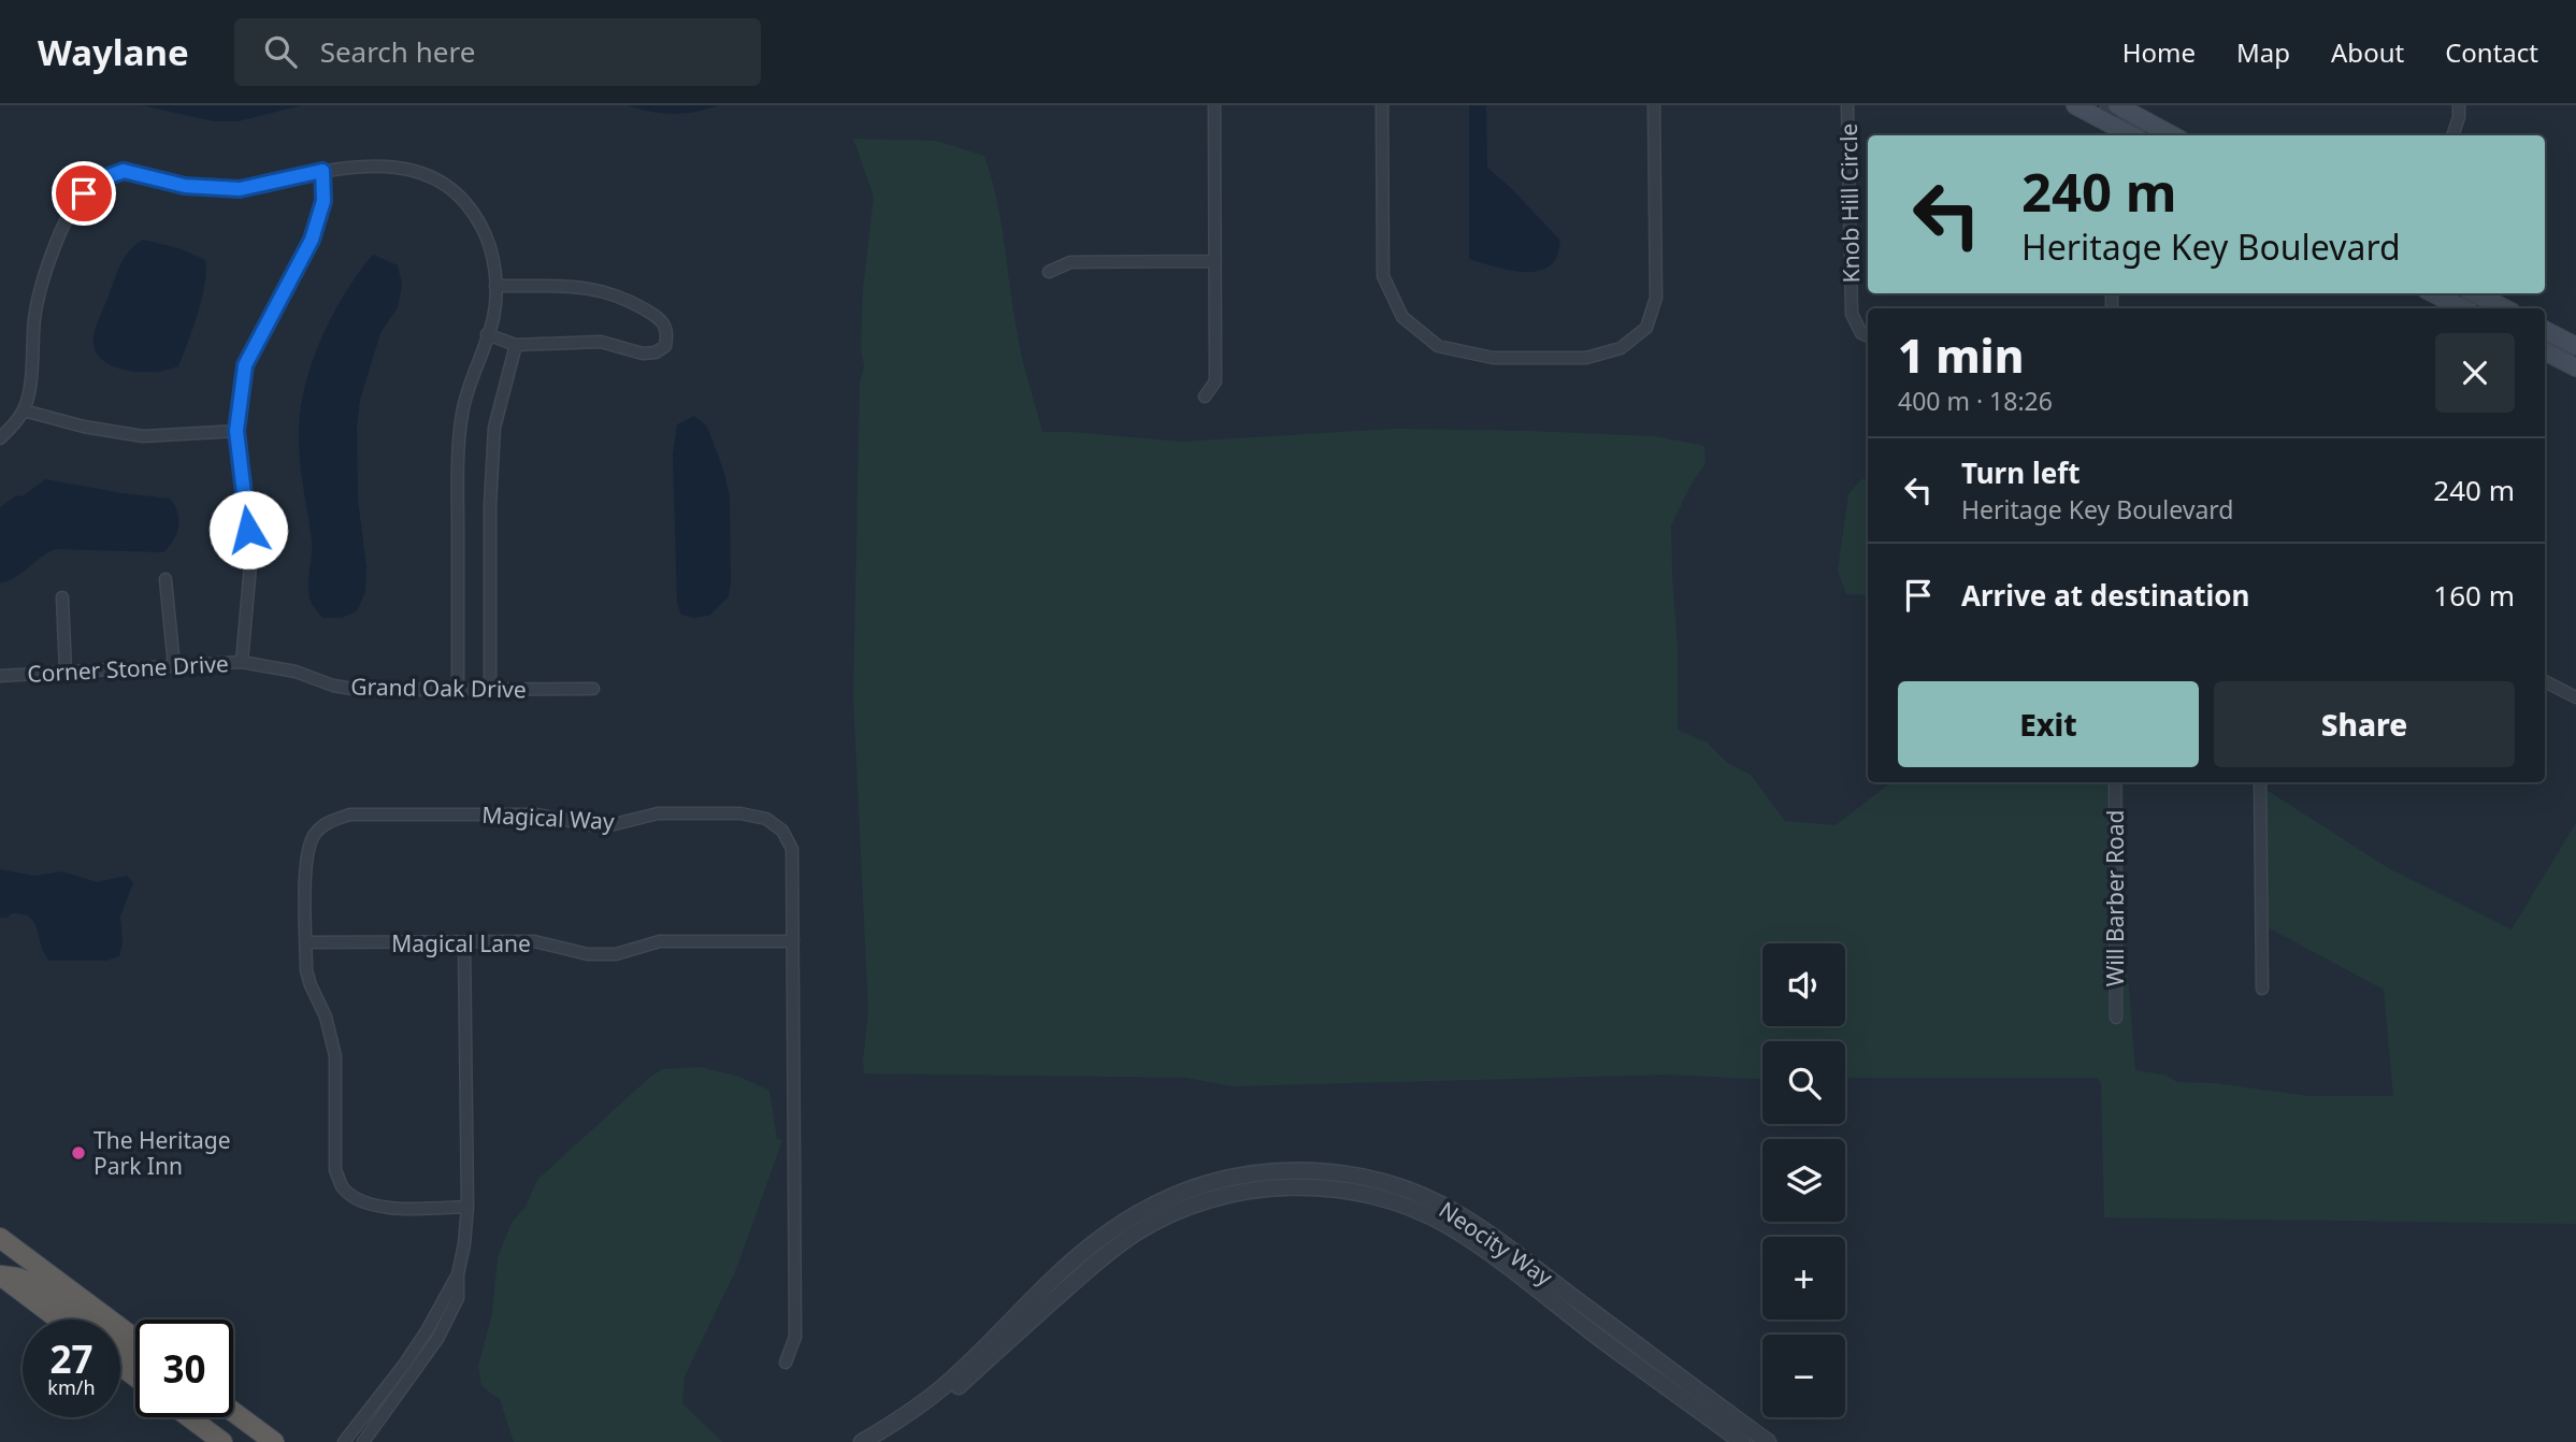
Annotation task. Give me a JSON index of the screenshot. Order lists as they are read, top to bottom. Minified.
{"streets":{"street":["Knob Hill Circle","Corner Stone Drive","Grand Oak Drive","Magical Way","Will Barber Road","Magical Lane","Neocity Way"]},"crossings":[["Corner Stone Drive","Grand Oak Drive"],["Magical Way","Magical Lane"]],"places":["The Heritage Park Inn"],"page":{"header":"Waylane","search":"Search here","nav":["Home","Map","About","Contact"],"turn":["240 m","Heritage Key Boulevard"],"heading":["1 min","400 m · 18:26"],"list":[{"name":"Turn left","note":"Heritage Key Boulevard","value":"240 m"},{"name":"Arrive at destination","value":"160 m"}],"buttons":["Exit","Share"],"map_buttons":["+","−"],"speed":"27 km/h","limit":"30"}}
